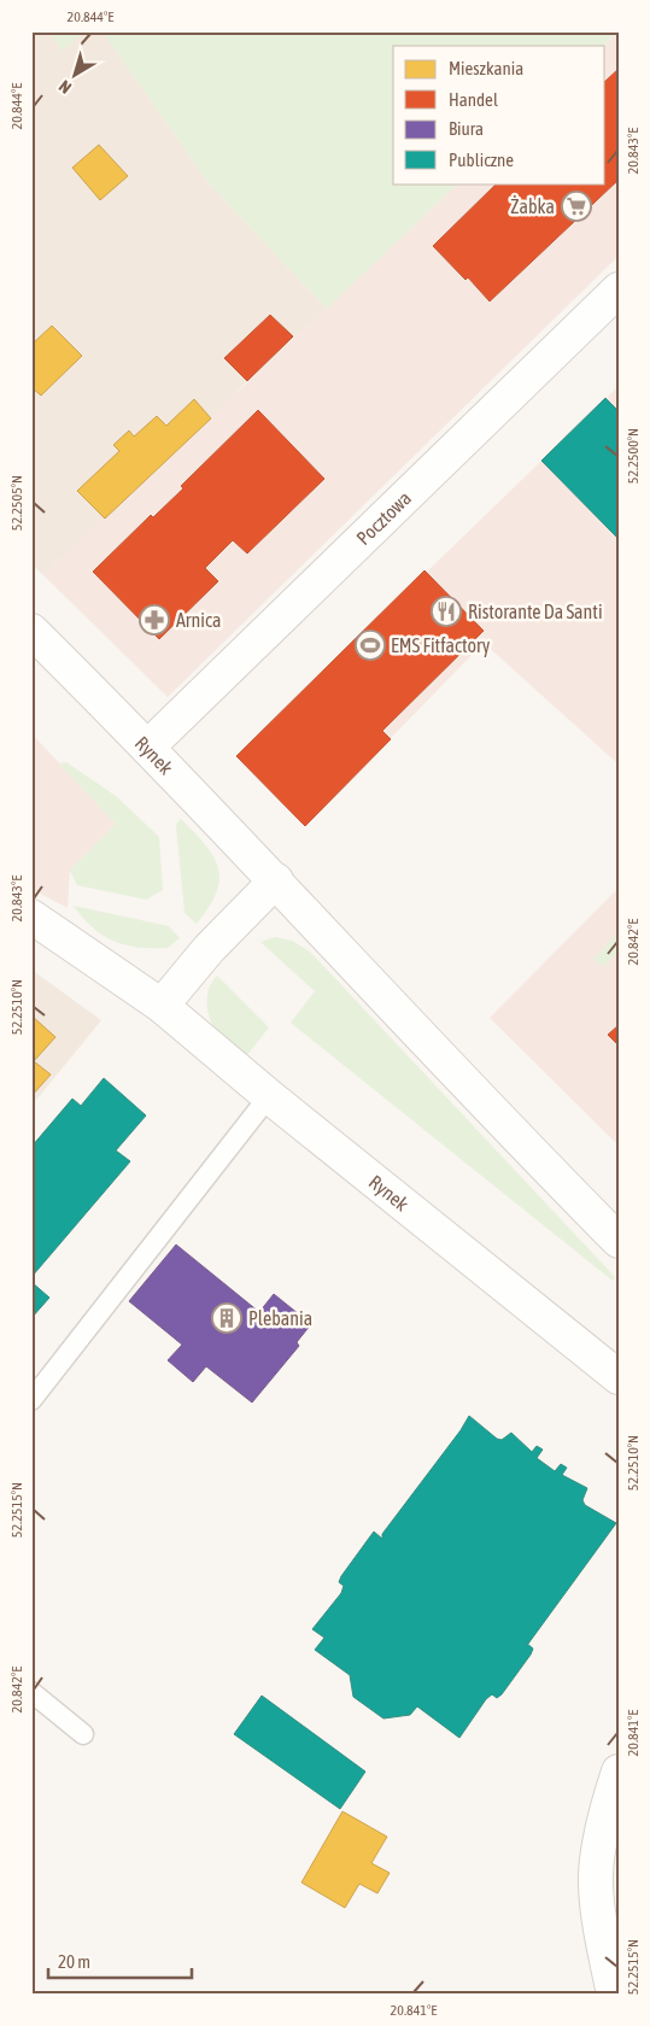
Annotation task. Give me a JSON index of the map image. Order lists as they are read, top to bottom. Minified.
{"streets":{"street":["Pocztowa","Rynek"]},"crossings":[["Pocztowa","Rynek"]],"places":{"supermarket":["Żabka"],"restaurant":["Ristorante Da Santi"],"pharmacy":["Arnica"],"sports":["EMS Fitfactory"],"building":["Plebania"]},"legend":["Mieszkania","Handel","Biura","Publiczne"],"scale_bar":"20 m","north":"bottom left","coordinates":["20.844°E","20.843°E","52.2500°N","52.2505°N","20.842°E","52.2510°N","52.2515°N","20.841°E"]}
